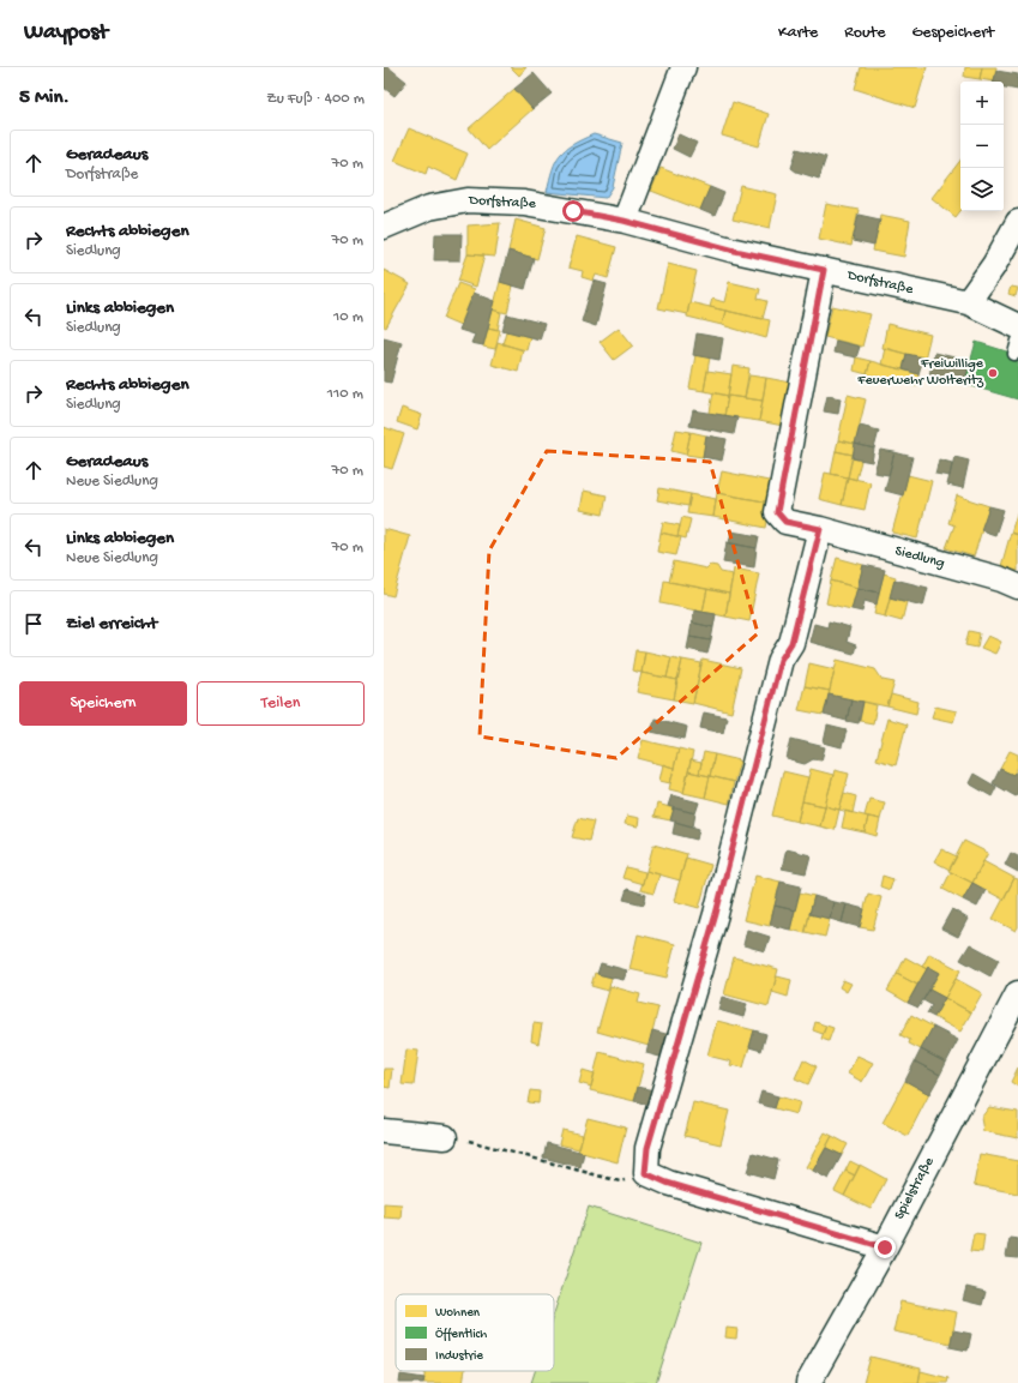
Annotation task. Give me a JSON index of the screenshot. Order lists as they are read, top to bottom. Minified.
{"streets":{"street":["Dorfstraße","Siedlung","Spielstraße"]},"crossings":[["Dorfstraße","Siedlung"]],"places":["Freiwillige Feuerwehr Wolteritz"],"legend":["Wohnen","Öffentlich","Industrie"],"page":{"header":"Waypost","nav":["Karte","Route","Gespeichert"],"heading":["5 Min.","Zu Fuß · 400 m"],"map_buttons":["+","−"],"list":[["Geradeaus","Dorfstraße","70 m"],["Rechts abbiegen","Siedlung","70 m"],["Links abbiegen","Siedlung","10 m"],["Rechts abbiegen","Siedlung","110 m"],["Geradeaus","Neue Siedlung","70 m"],["Links abbiegen","Neue Siedlung","70 m"],"Ziel erreicht"],"buttons":["Speichern","Teilen"]}}
